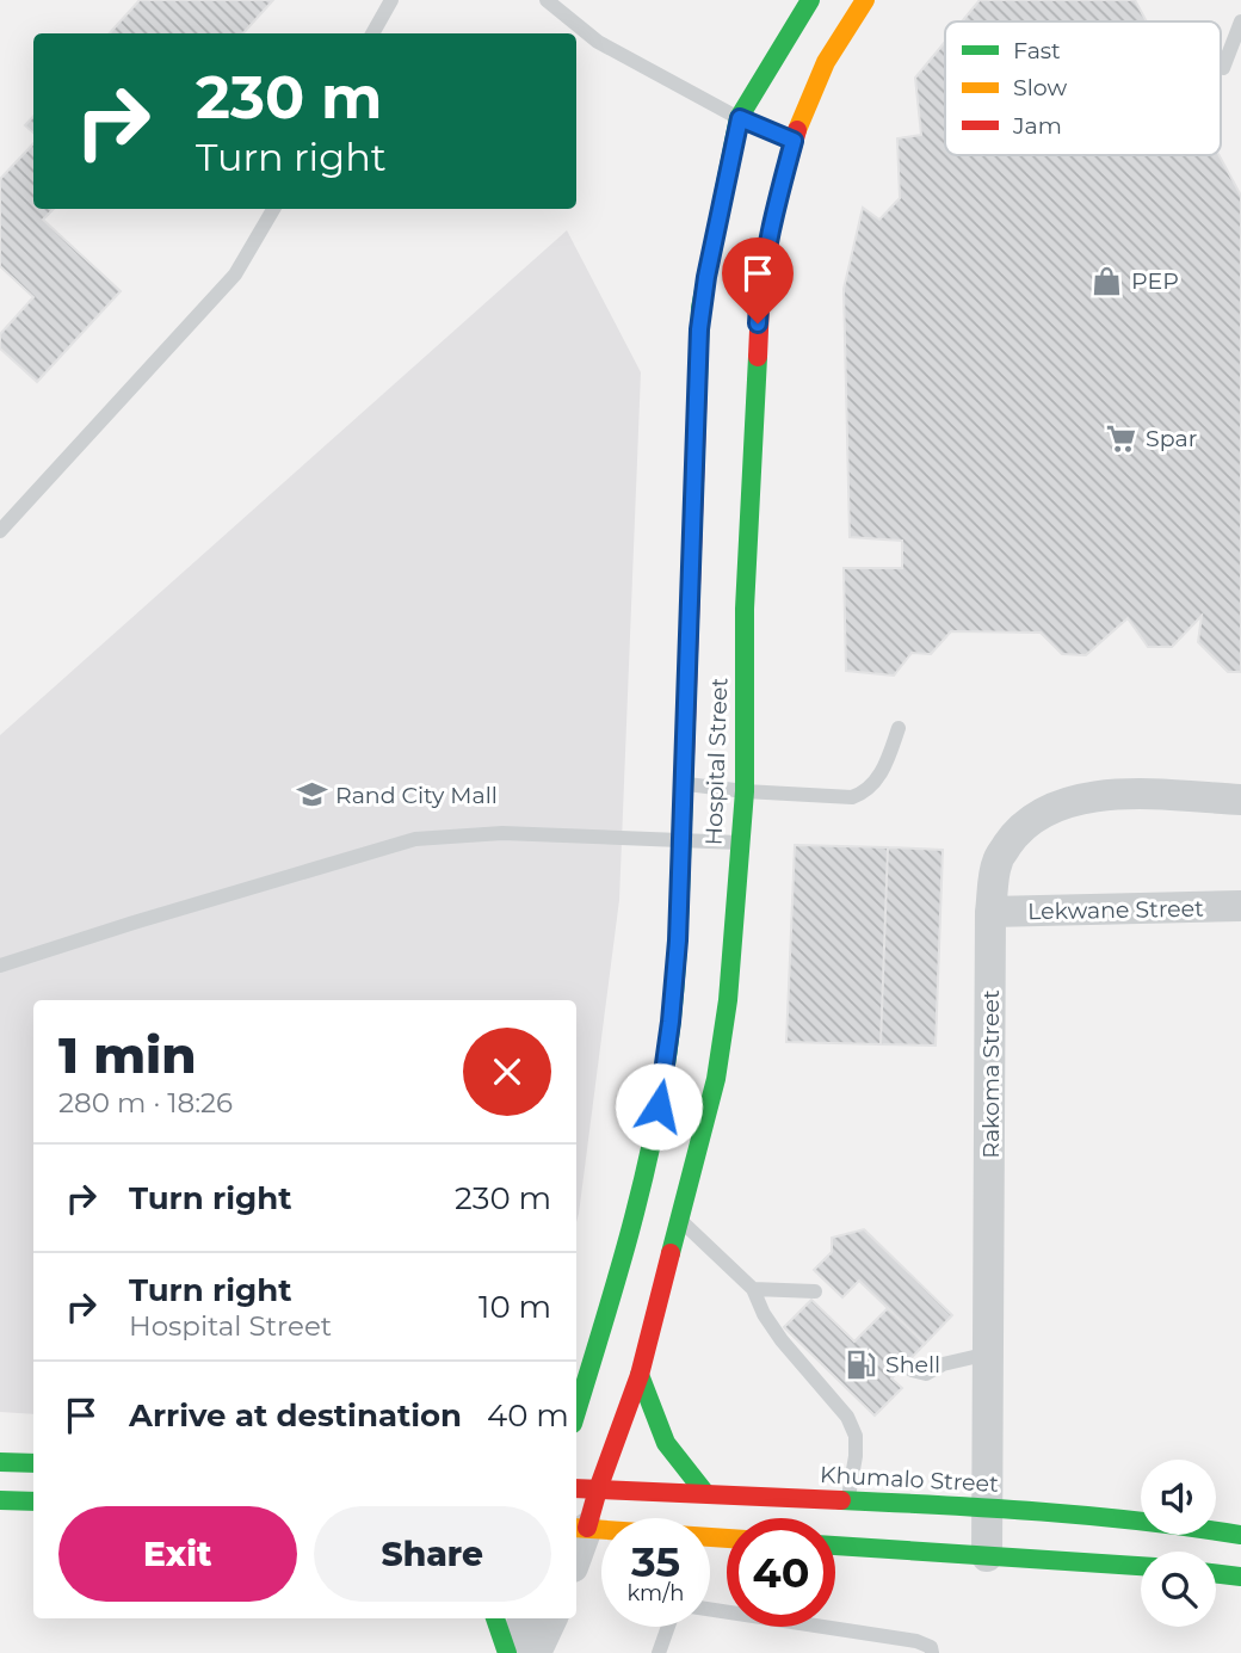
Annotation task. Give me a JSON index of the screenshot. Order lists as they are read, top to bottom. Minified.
{"streets":{"street":["Hospital Street","Lekwane Street","Rakoma Street","Khumalo Street"]},"crossings":[["Hospital Street","Khumalo Street"],["Lekwane Street","Rakoma Street"],["Rakoma Street","Khumalo Street"]],"places":{"shop":["PEP"],"supermarket":["Spar"],"school or university":["Rand City Mall"],"fuel station":["Shell"]},"legend":["Fast","Slow","Jam"],"page":{"turn":["230 m","Turn right"],"heading":["1 min","280 m · 18:26"],"list":[{"name":"Turn right","value":"230 m"},{"name":"Turn right","note":"Hospital Street","value":"10 m"},{"name":"Arrive at destination","value":"40 m"}],"buttons":["Exit","Share"],"speed":"35 km/h","limit":"40"}}
